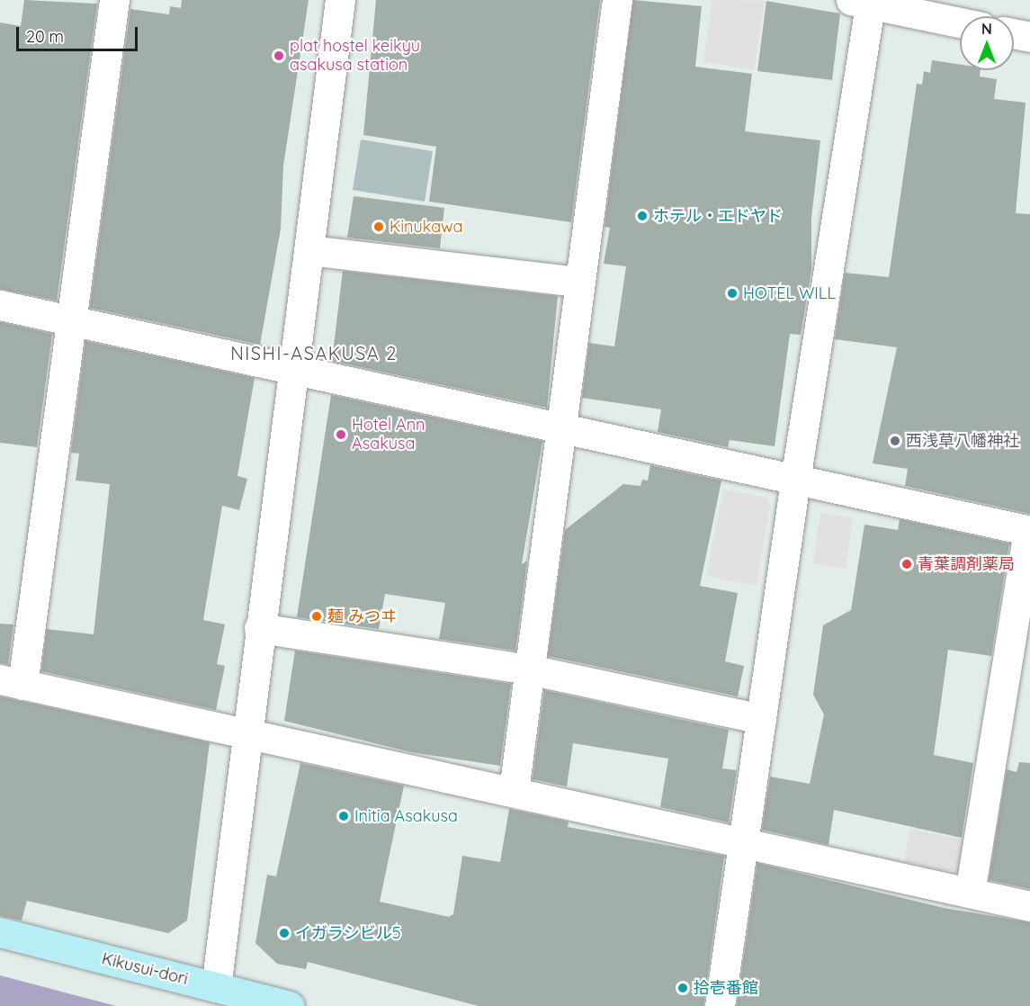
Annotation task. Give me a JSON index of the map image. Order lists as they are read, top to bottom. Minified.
{"streets":{"street":["Kikusui-dori"]},"districts":["NISHI-ASAKUSA 2"],"places":["plat hostel keikyu asakusa station","ホテル・エドヤド","Kinukawa","HOTEL WILL","Hotel Ann Asakusa","西浅草八幡神社","青葉調剤薬局","麺 みつヰ","Initia Asakusa","イガラシビル5","拾壱番館"],"scale_bar":"20 m","north":"top"}
